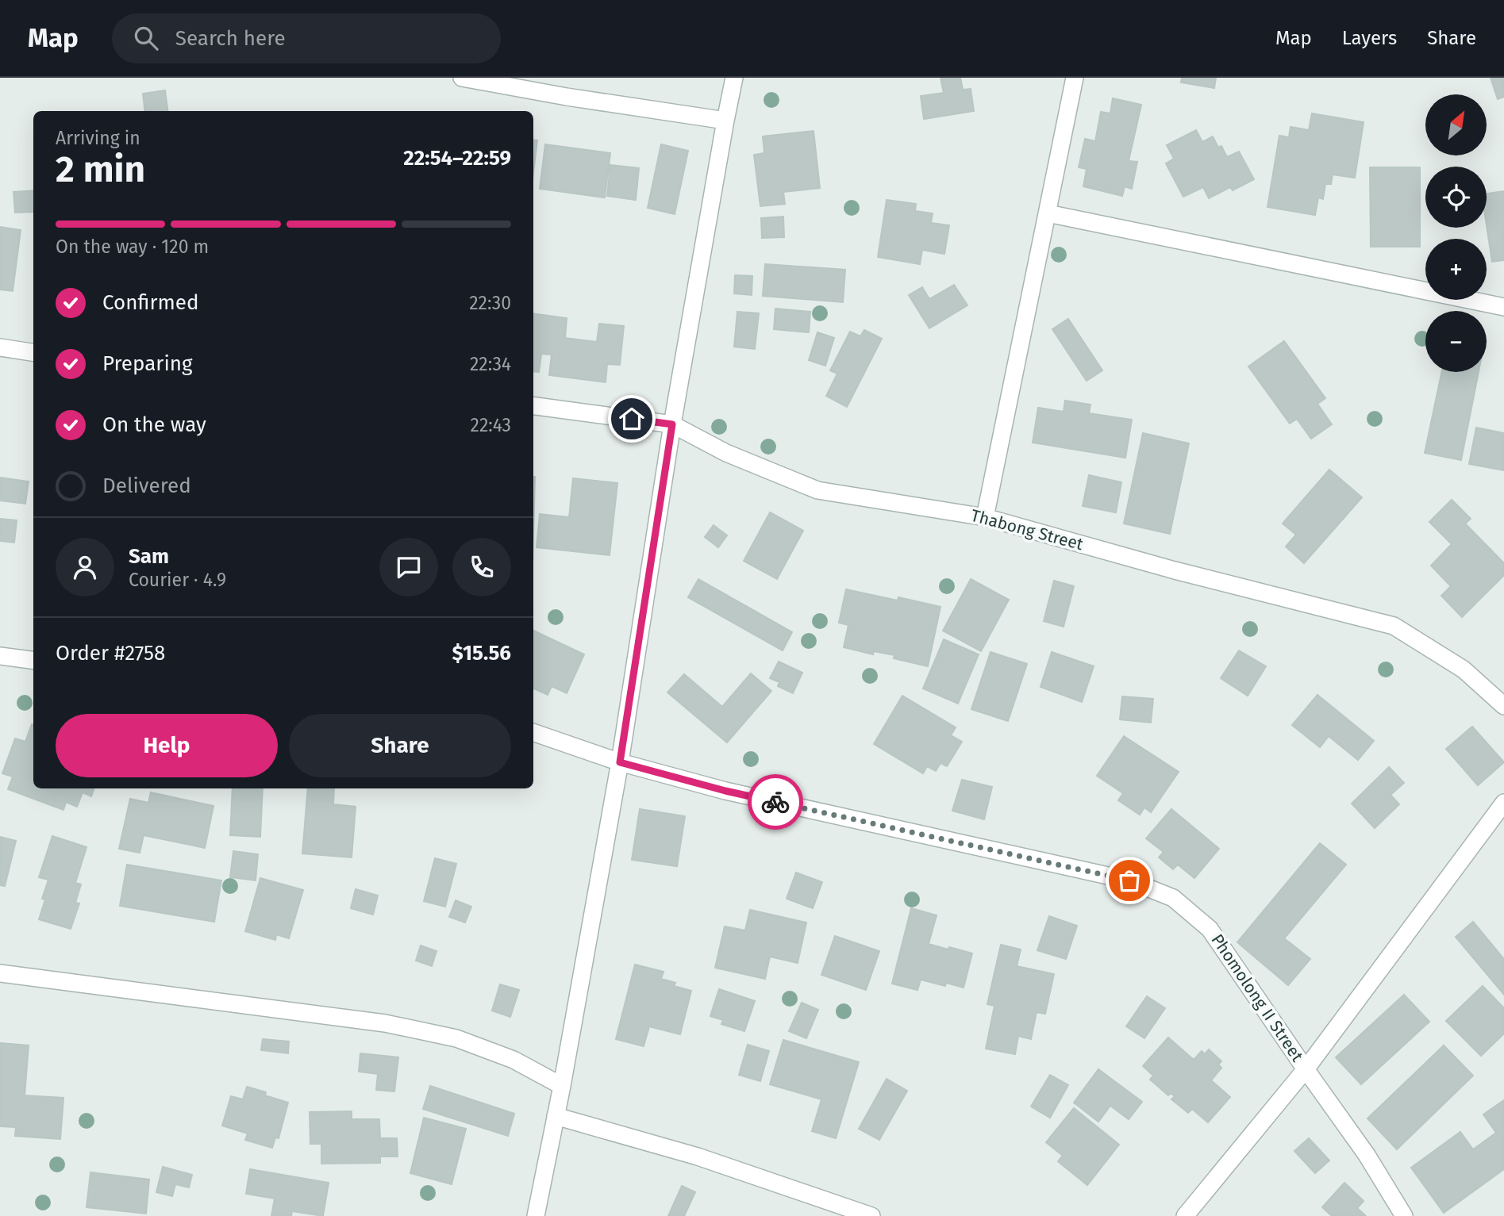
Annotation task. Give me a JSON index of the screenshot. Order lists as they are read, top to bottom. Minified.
{"streets":{"street":["Thabong Street","Phomolong II Street"]},"north":"top right","page":{"header":"Map","search":"Search here","nav":["Map","Layers","Share"],"map_buttons":["+","−"],"heading":["2 min","Arriving in","22:54–22:59"],"panel":["Sam","Courier · 4.9","Order #2758","$15.56"],"bar":"On the way · 120 m","list":[["Confirmed","22:30"],["Preparing","22:34"],["On the way","22:43"],"Delivered"],"buttons":["Help","Share"]}}
